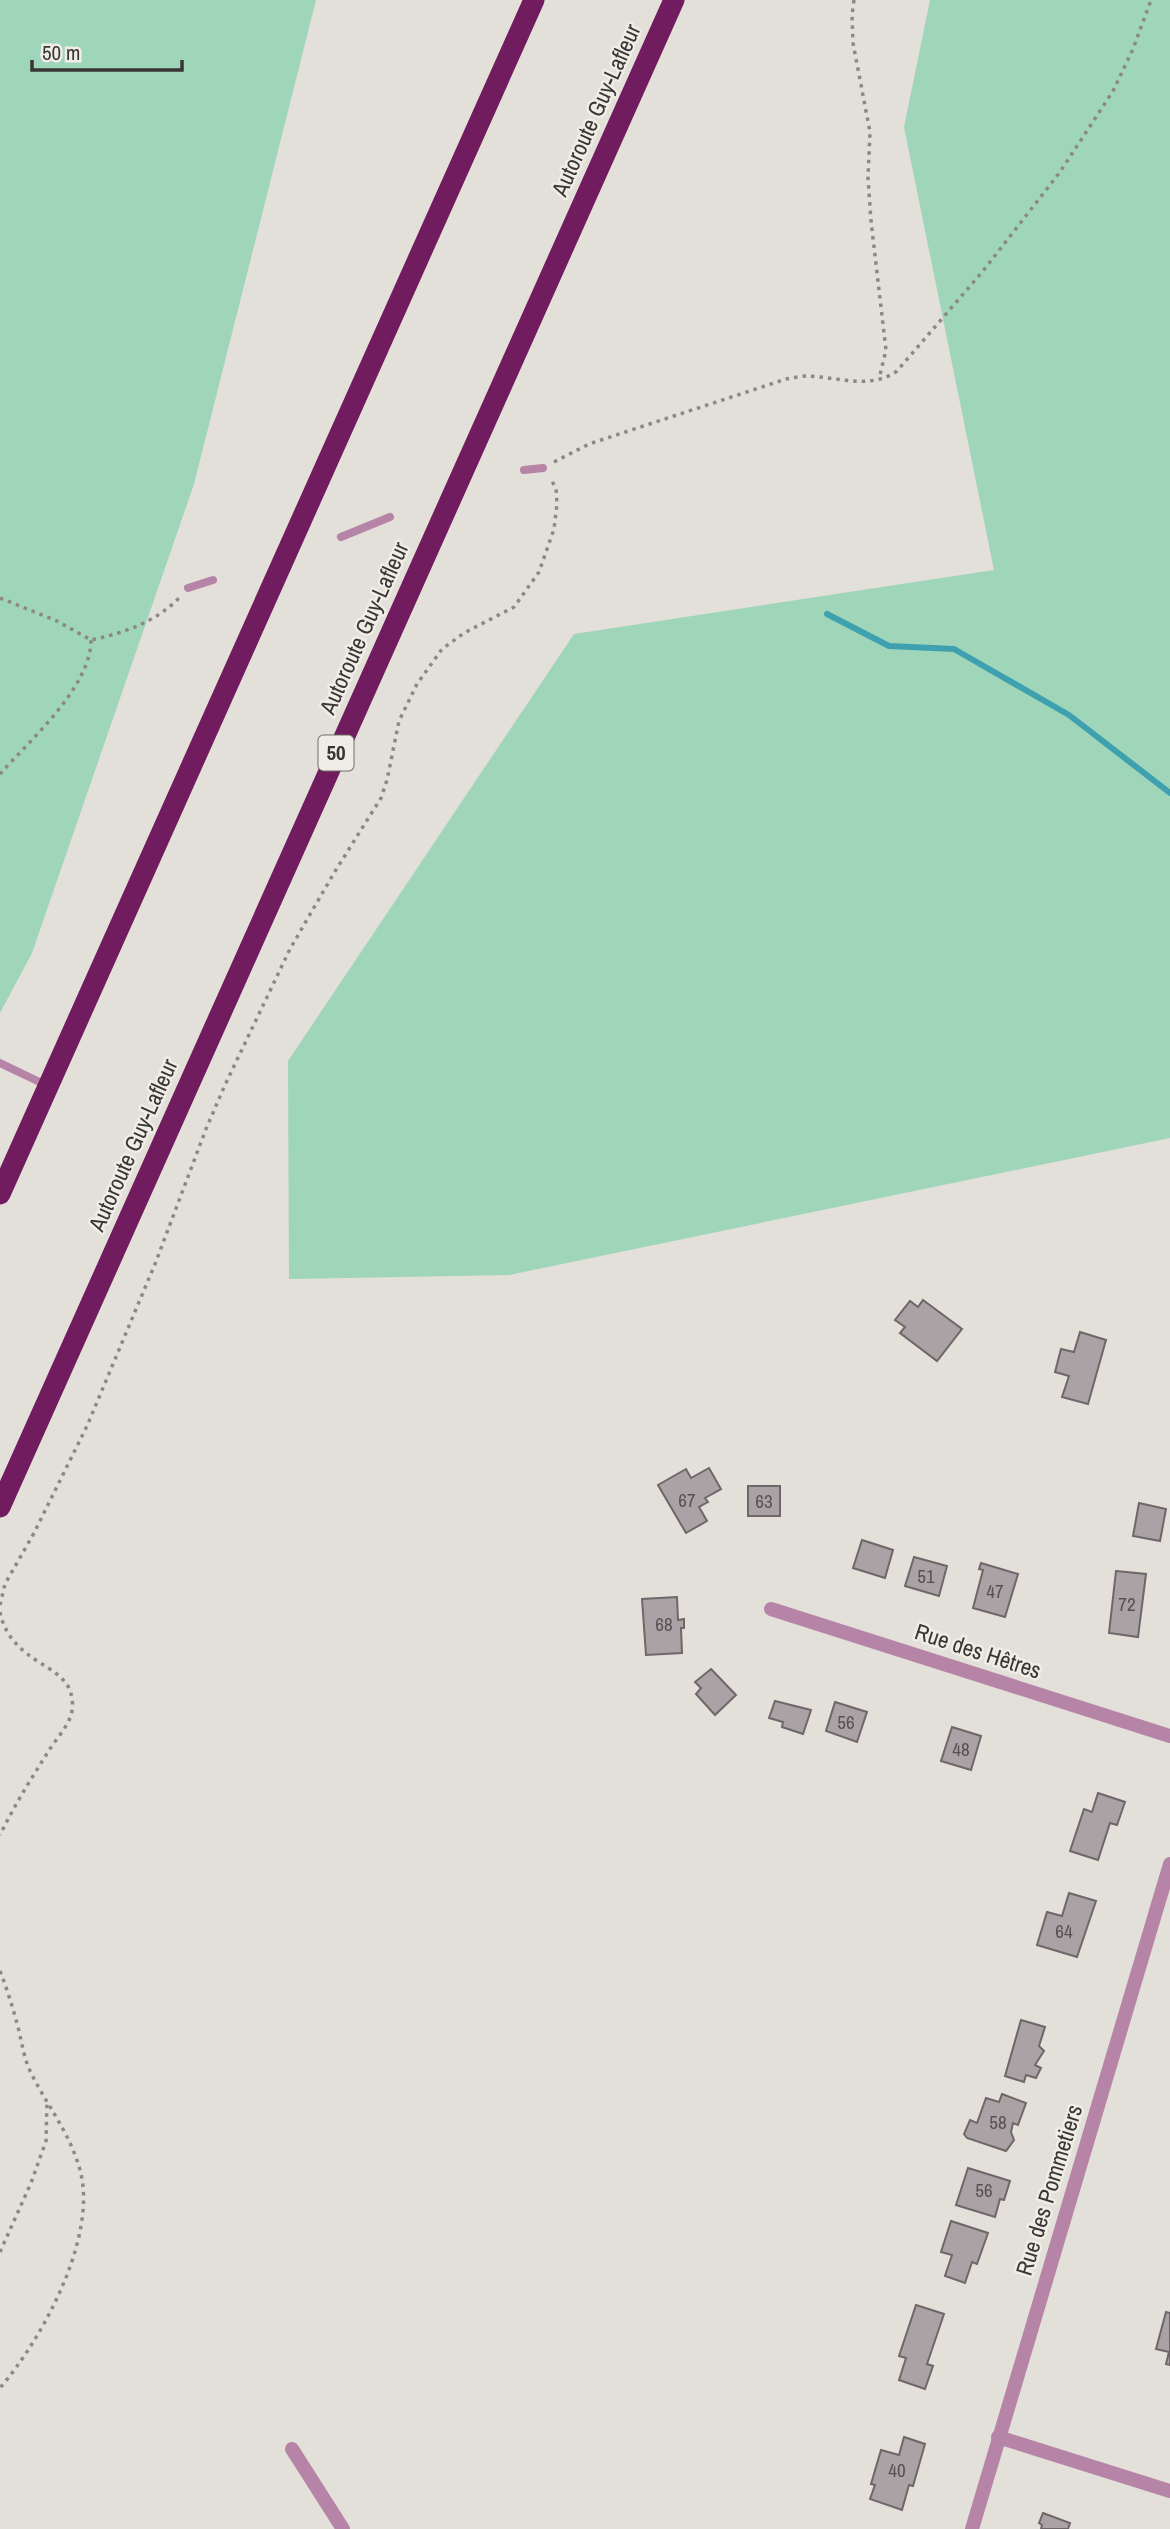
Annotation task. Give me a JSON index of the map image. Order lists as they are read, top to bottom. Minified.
{"streets":{"highway":["Autoroute Guy-Lafleur","50"],"street":["Rue des Hêtres","Rue des Pommetiers"]},"house_numbers":["67","63","51","47","72","68","56","48","64","58","56","40"],"scale_bar":"50 m"}
